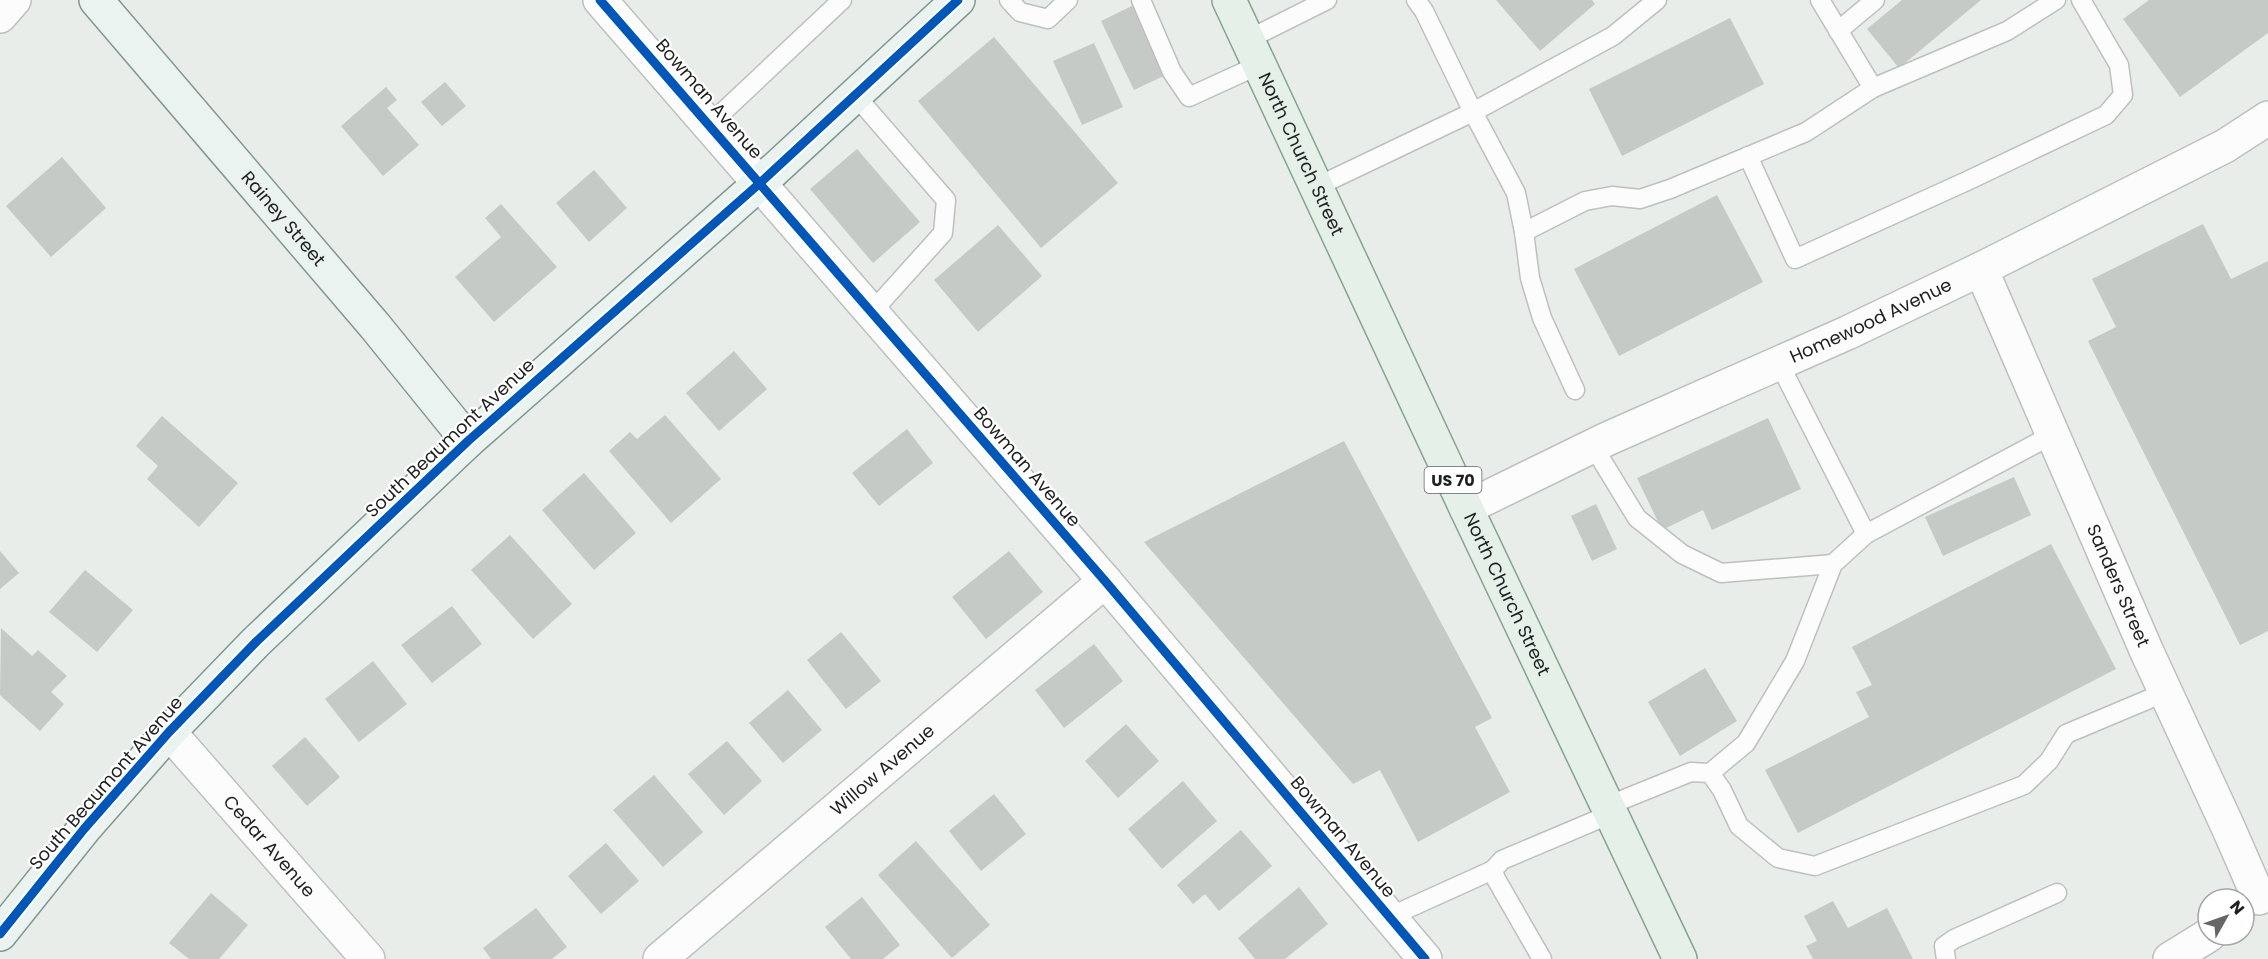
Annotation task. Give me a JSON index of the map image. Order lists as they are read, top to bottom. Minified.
{"streets":{"main road":["North Church Street","US 70"],"street":["Bowman Avenue","Rainey Street","Homewood Avenue","South Beaumont Avenue","Sanders Street","Willow Avenue","Cedar Avenue"]},"crossings":[["Bowman Avenue","South Beaumont Avenue"],["Bowman Avenue","Willow Avenue"],["North Church Street","Homewood Avenue"],["Rainey Street","South Beaumont Avenue"],["Homewood Avenue","Sanders Street"],["South Beaumont Avenue","Cedar Avenue"]],"north":"top right"}
